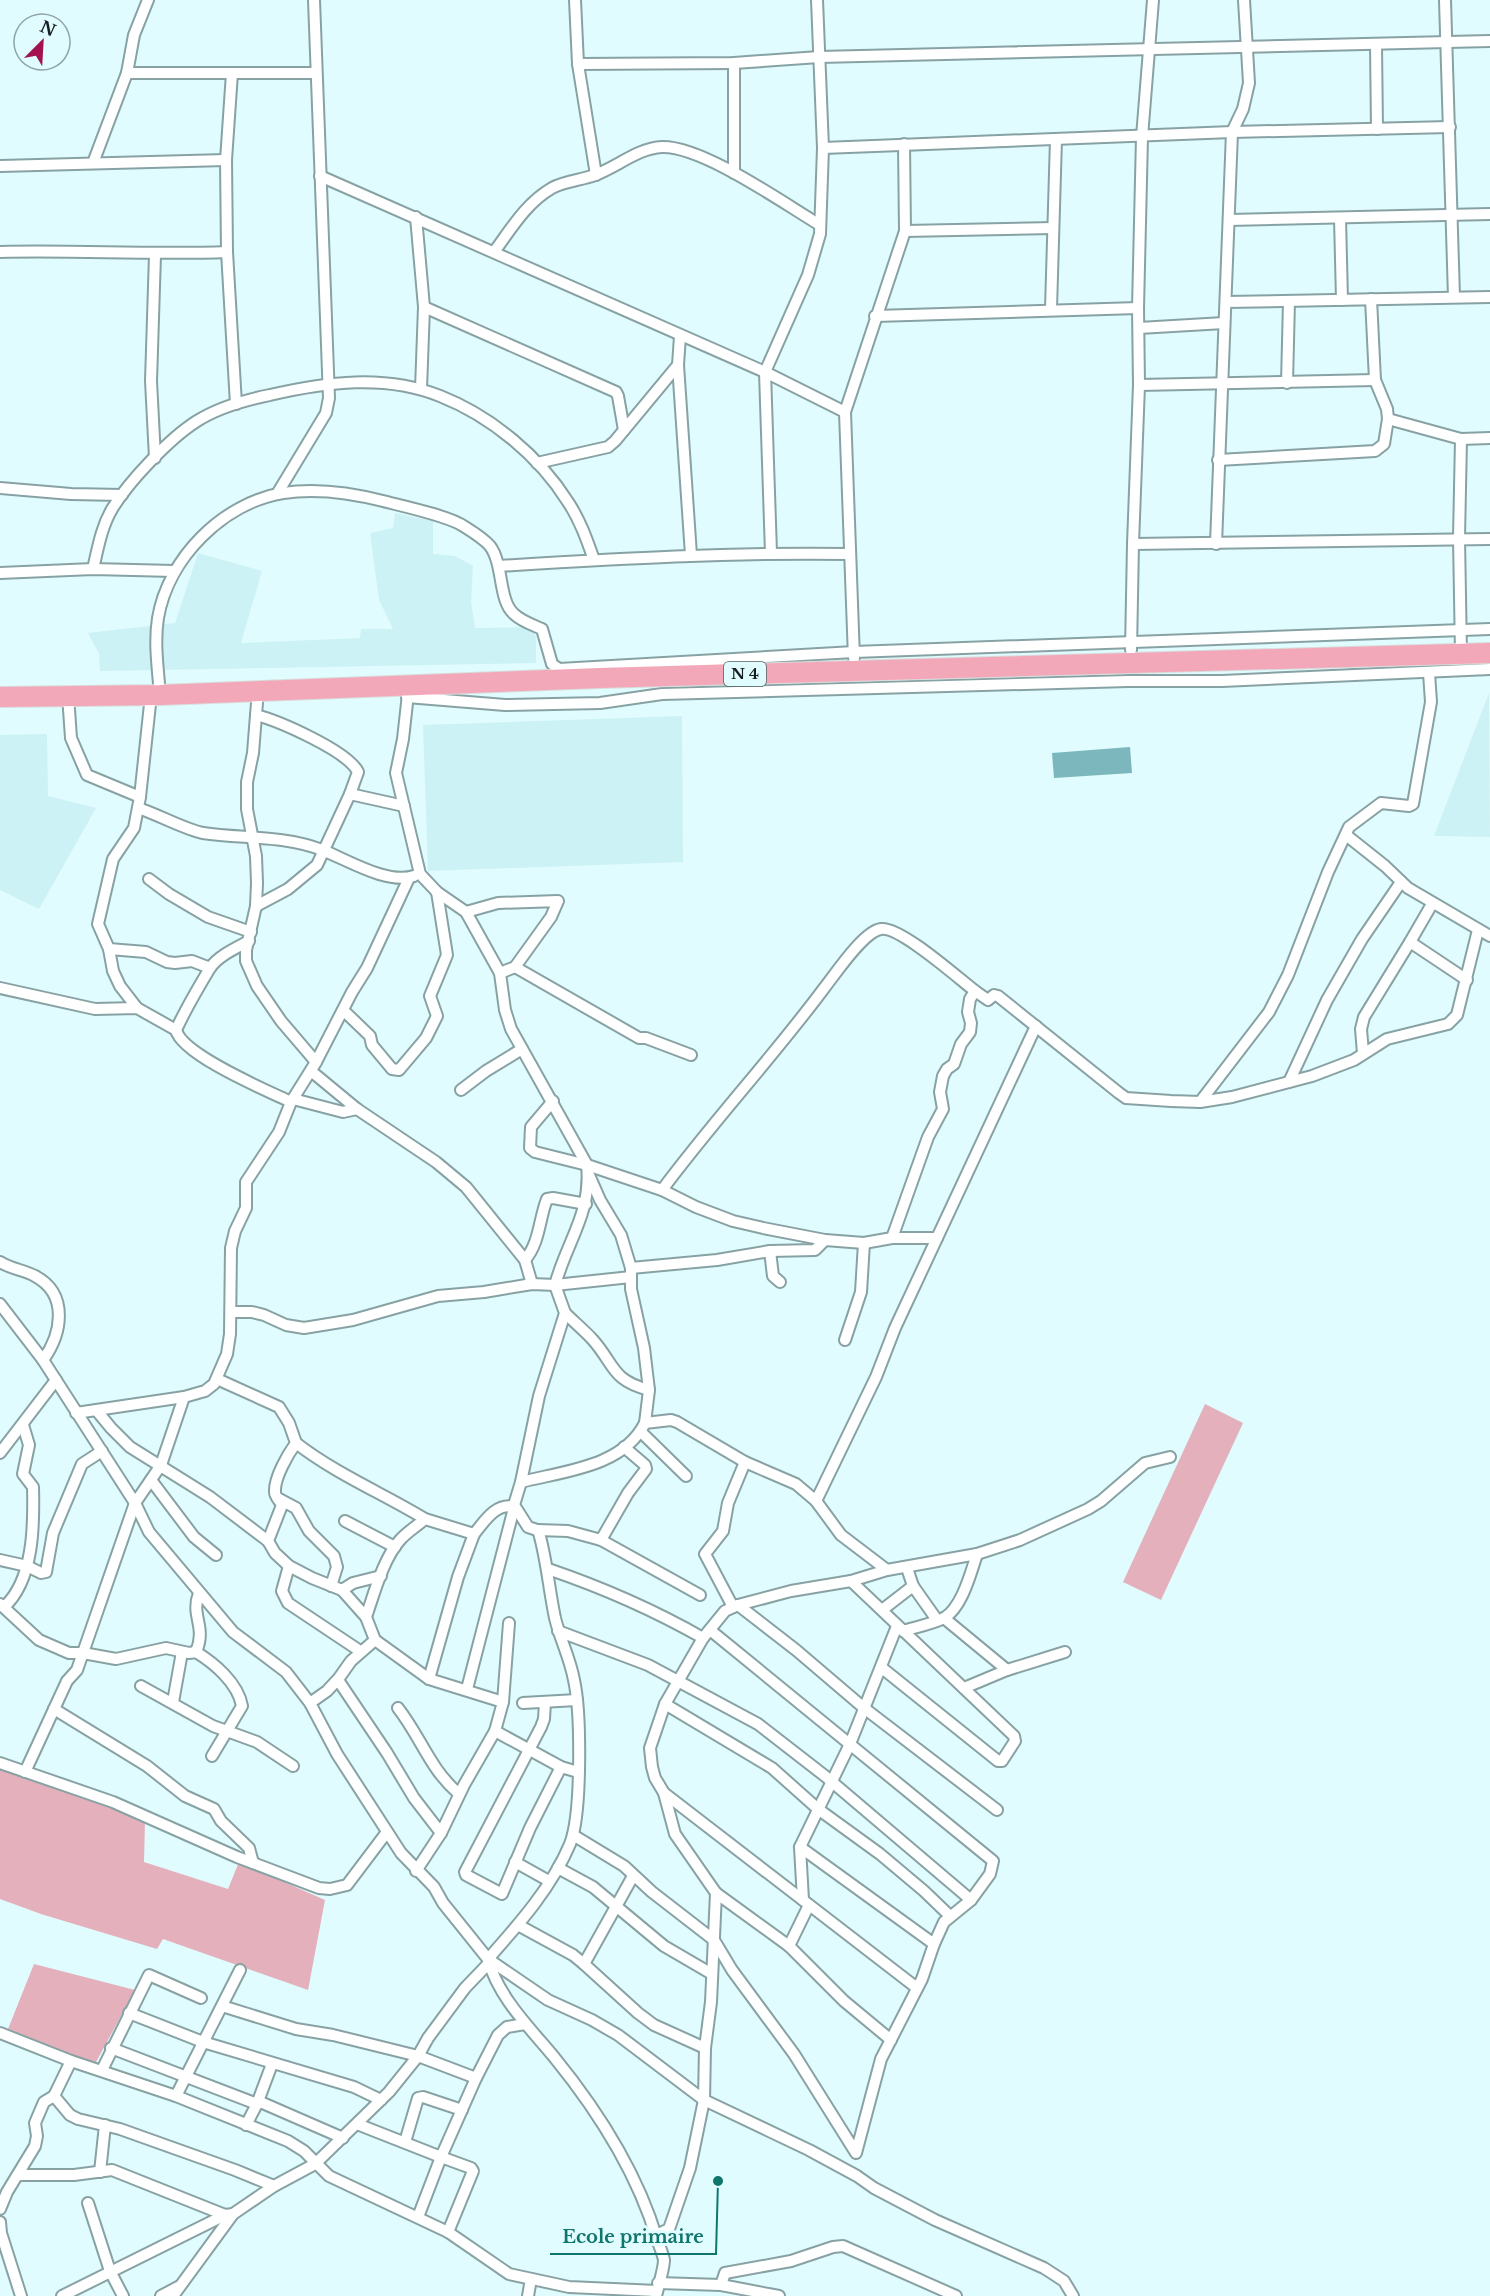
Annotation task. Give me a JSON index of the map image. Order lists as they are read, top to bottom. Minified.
{"streets":{"highway":["N 4"]},"places":["Ecole primaire"],"north":"top right"}
